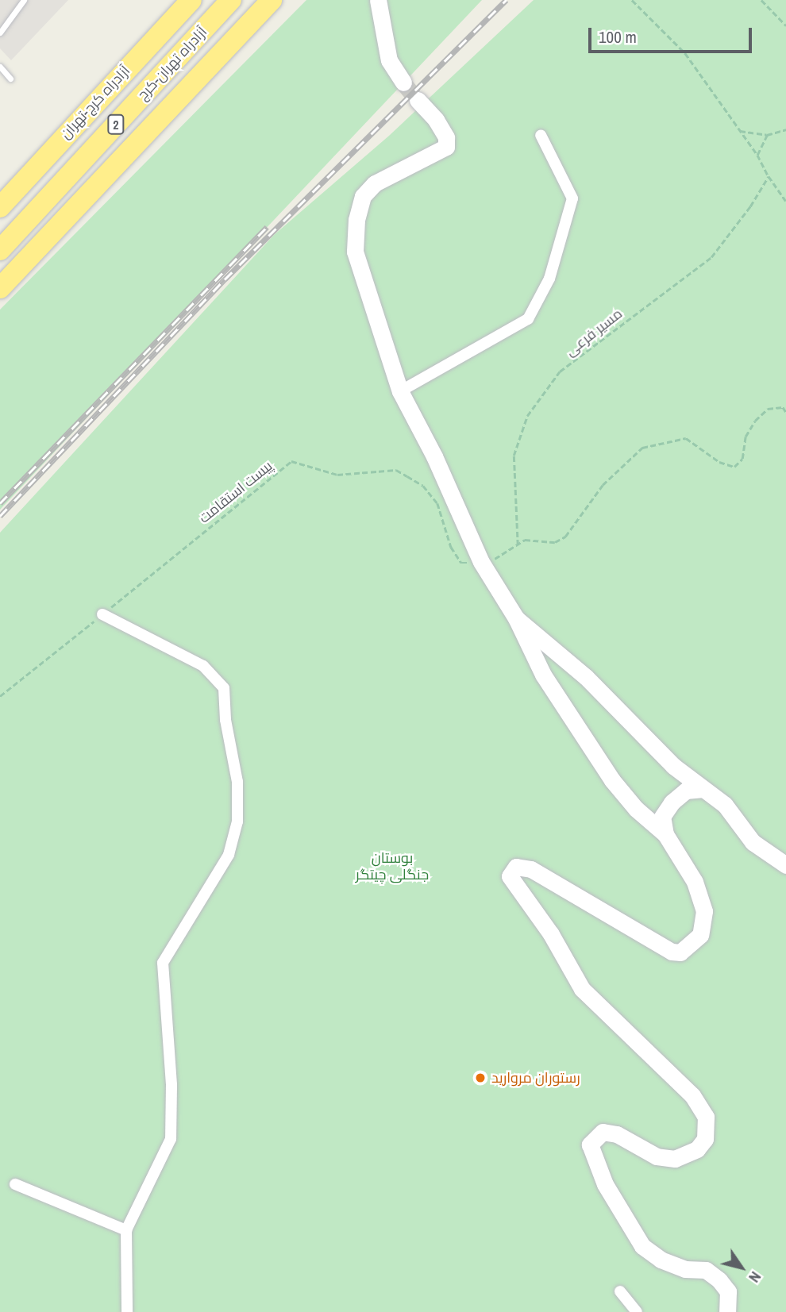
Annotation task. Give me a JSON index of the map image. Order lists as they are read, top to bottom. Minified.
{"streets":{"highway":["آزادراه تهران-کرج","آزادراه کرج-تهران","2"],"path":["مسیر فرعی","پیست استقامت"]},"parks":["بوستان جنگلی چیتگر"],"places":["رستوران مروارید"],"scale_bar":"100 m","north":"bottom right"}
